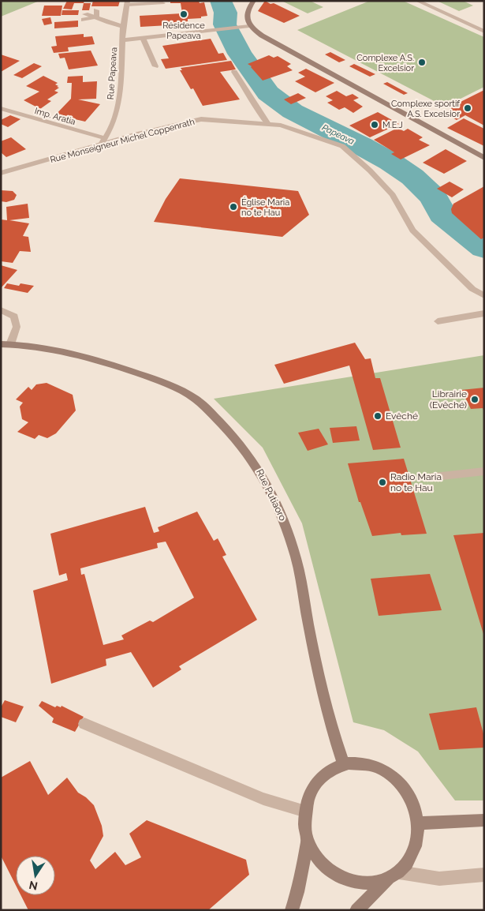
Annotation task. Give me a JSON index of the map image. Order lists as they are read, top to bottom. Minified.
{"streets":{"main road":["Rue Putiaoro"],"street":["Rue Papeava","Imp. Aratia","Rue Monseigneur Michel Coppenrath"]},"crossings":[["Rue Papeava","Imp. Aratia"],["Rue Papeava","Rue Monseigneur Michel Coppenrath"],["Imp. Aratia","Rue Monseigneur Michel Coppenrath"]],"water":["Papeava"],"places":["Résidence Papeava","Complexe A.S. Excelsior","Complexe sportif A.S. Excelsior","M.E.J","Église Maria no te Hau","Librairie (Evêché)","Evêché","Radio Maria no te Hau"],"north":"bottom"}
